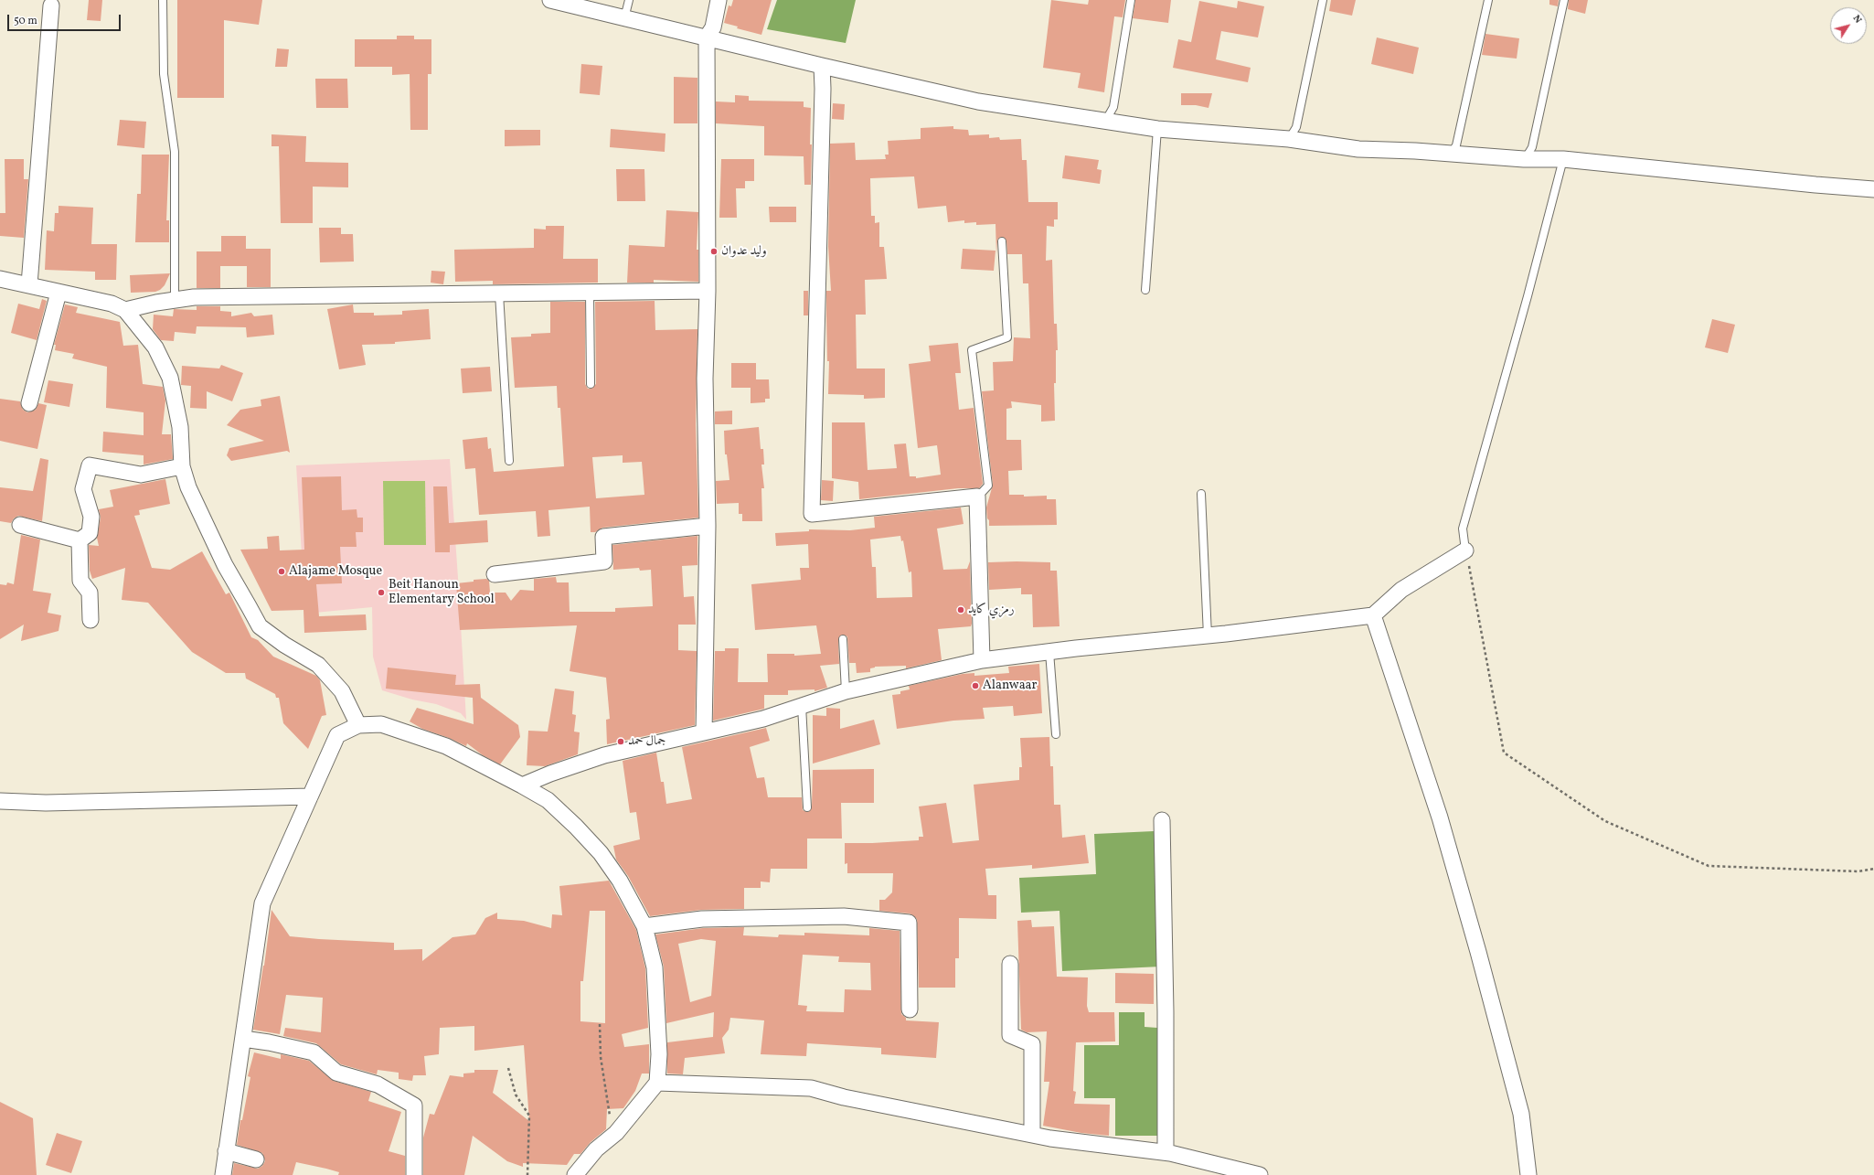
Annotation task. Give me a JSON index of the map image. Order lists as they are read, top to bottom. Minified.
{"places":["وليد عدوان","Alajame Mosque","Beit Hanoun Elementary School","رمزي كايد","Alanwaar","جمال حمد"],"scale_bar":"50 m","north":"top right"}
